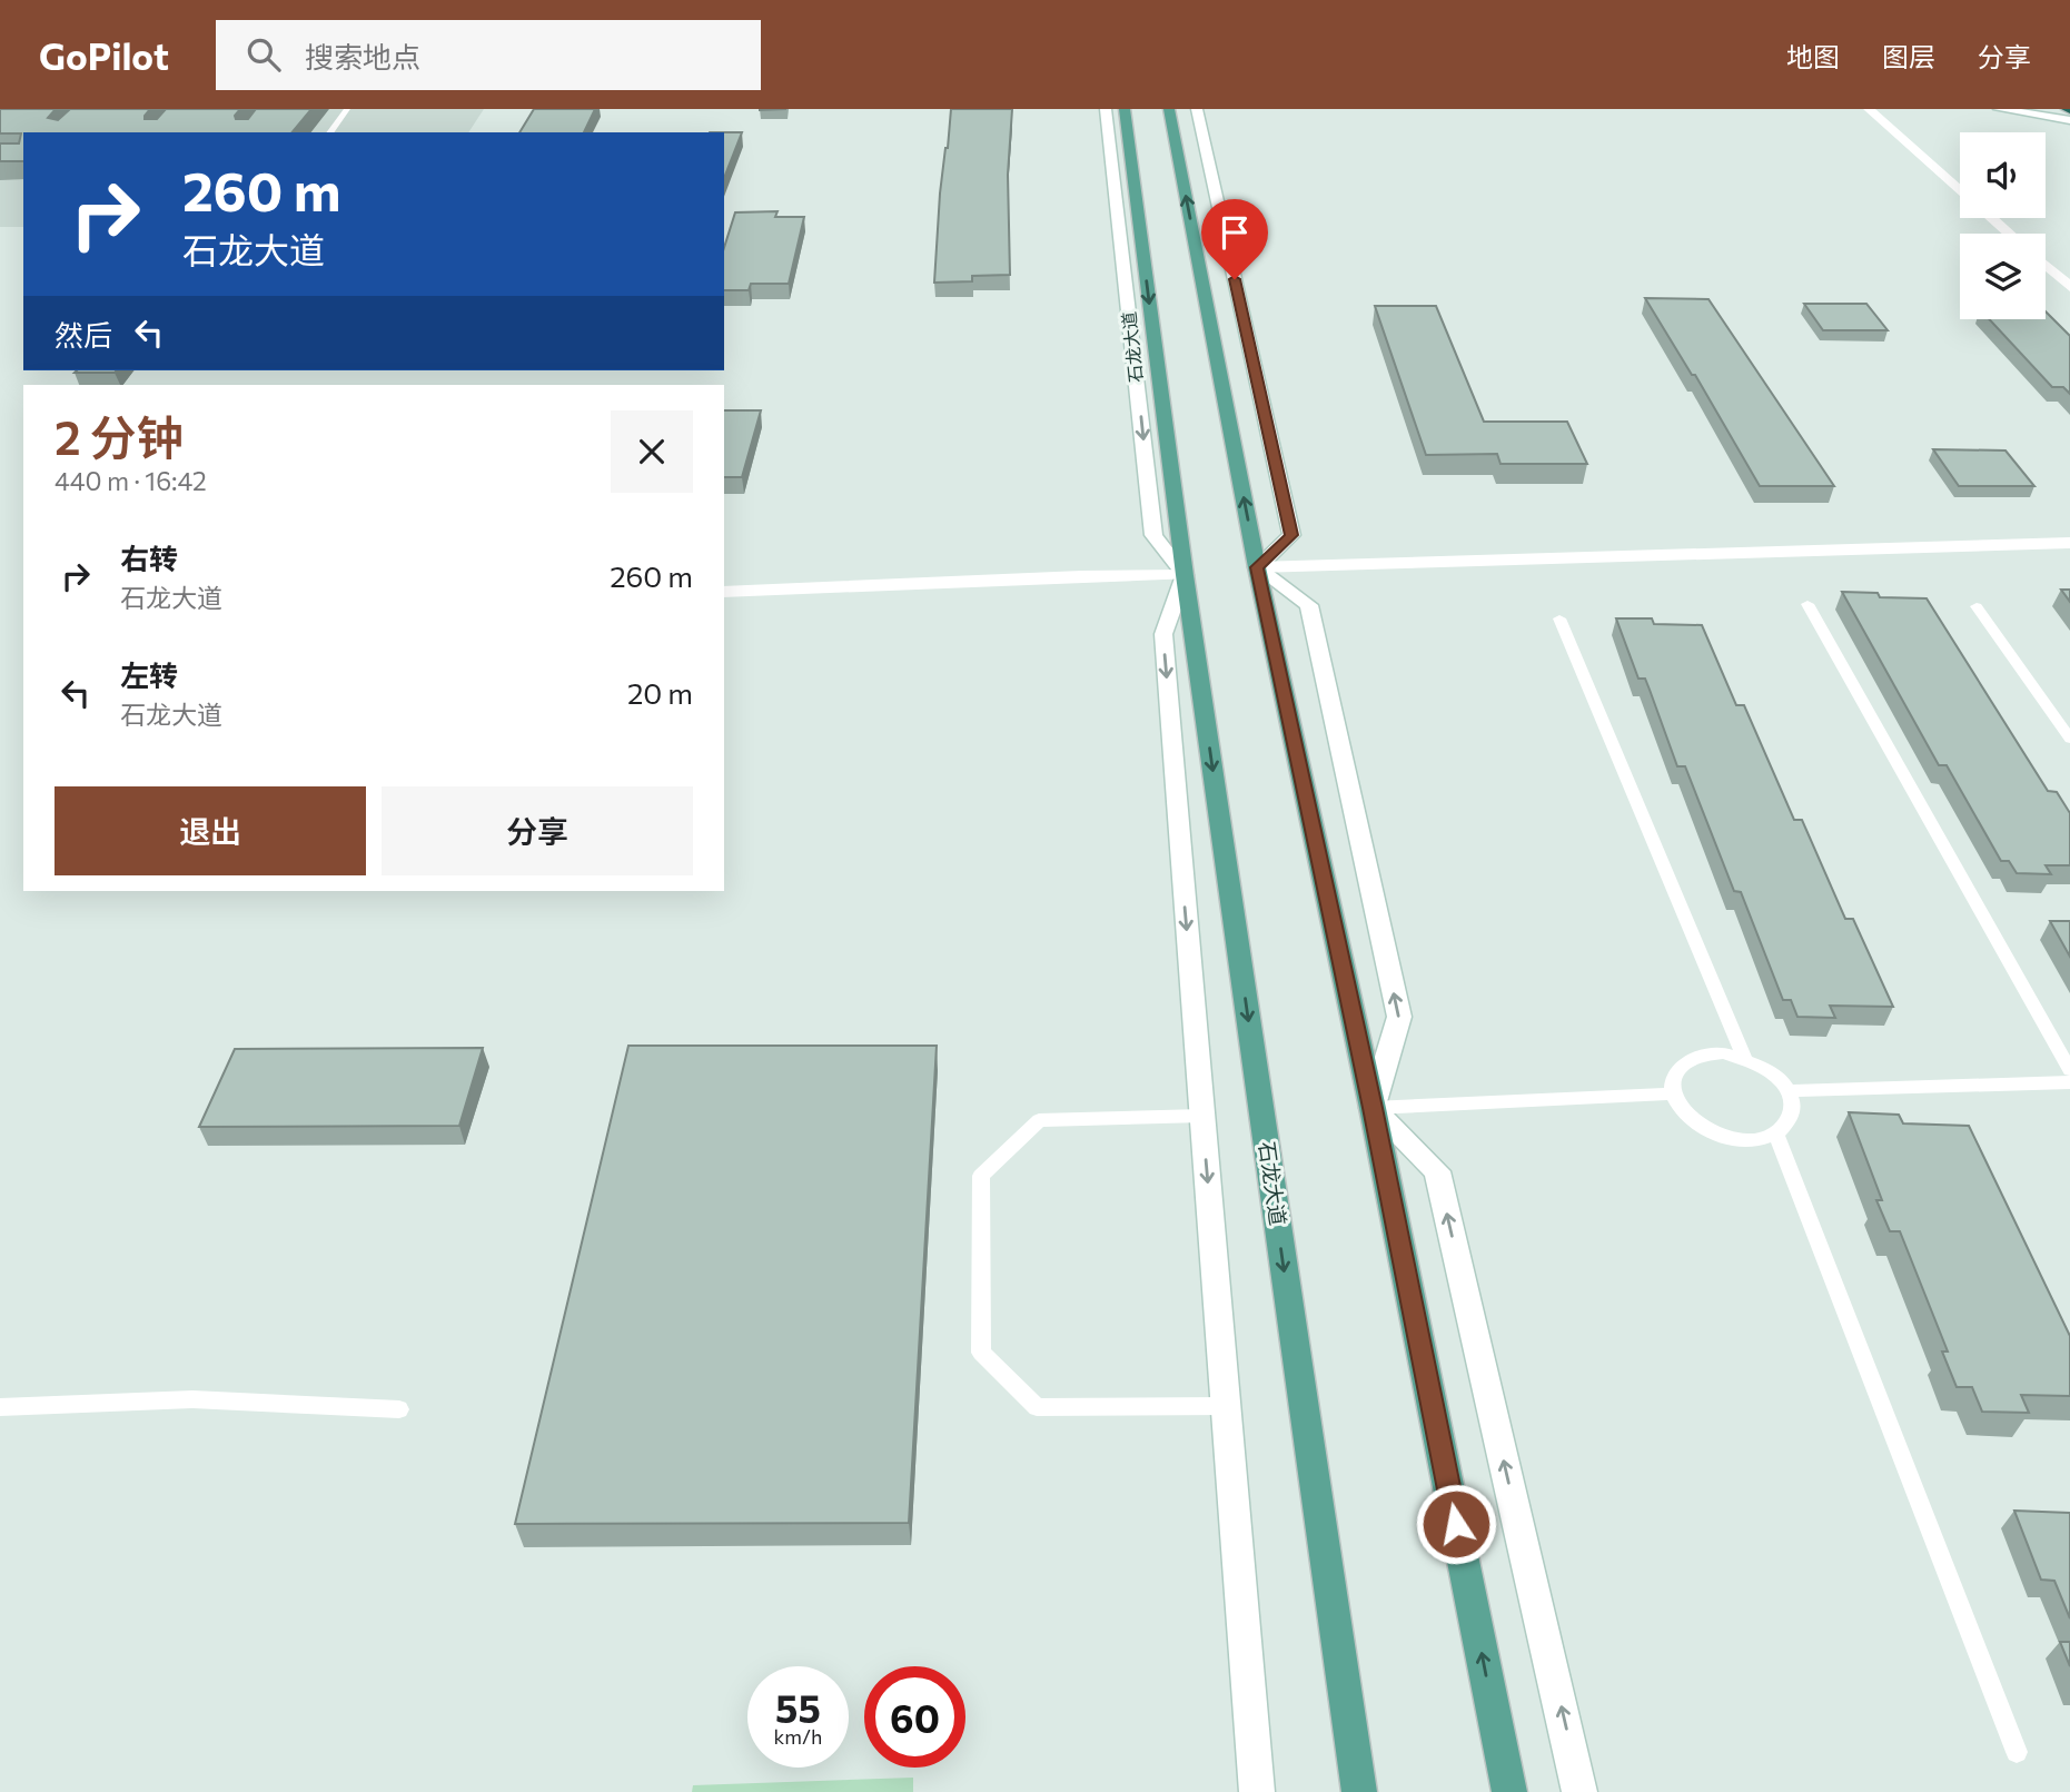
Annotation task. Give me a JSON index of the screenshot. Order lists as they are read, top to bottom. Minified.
{"streets":{"main road":["石龙大道"]},"page":{"header":"GoPilot","search":"搜索地点","nav":["地图","图层","分享"],"turn":["260 m","石龙大道"],"then":"然后","heading":["2 分钟","440 m · 16:42"],"list":[{"name":"右转","note":"石龙大道","value":"260 m"},{"name":"左转","note":"石龙大道","value":"20 m"}],"buttons":["退出","分享"],"speed":"55 km/h","limit":"60"}}
